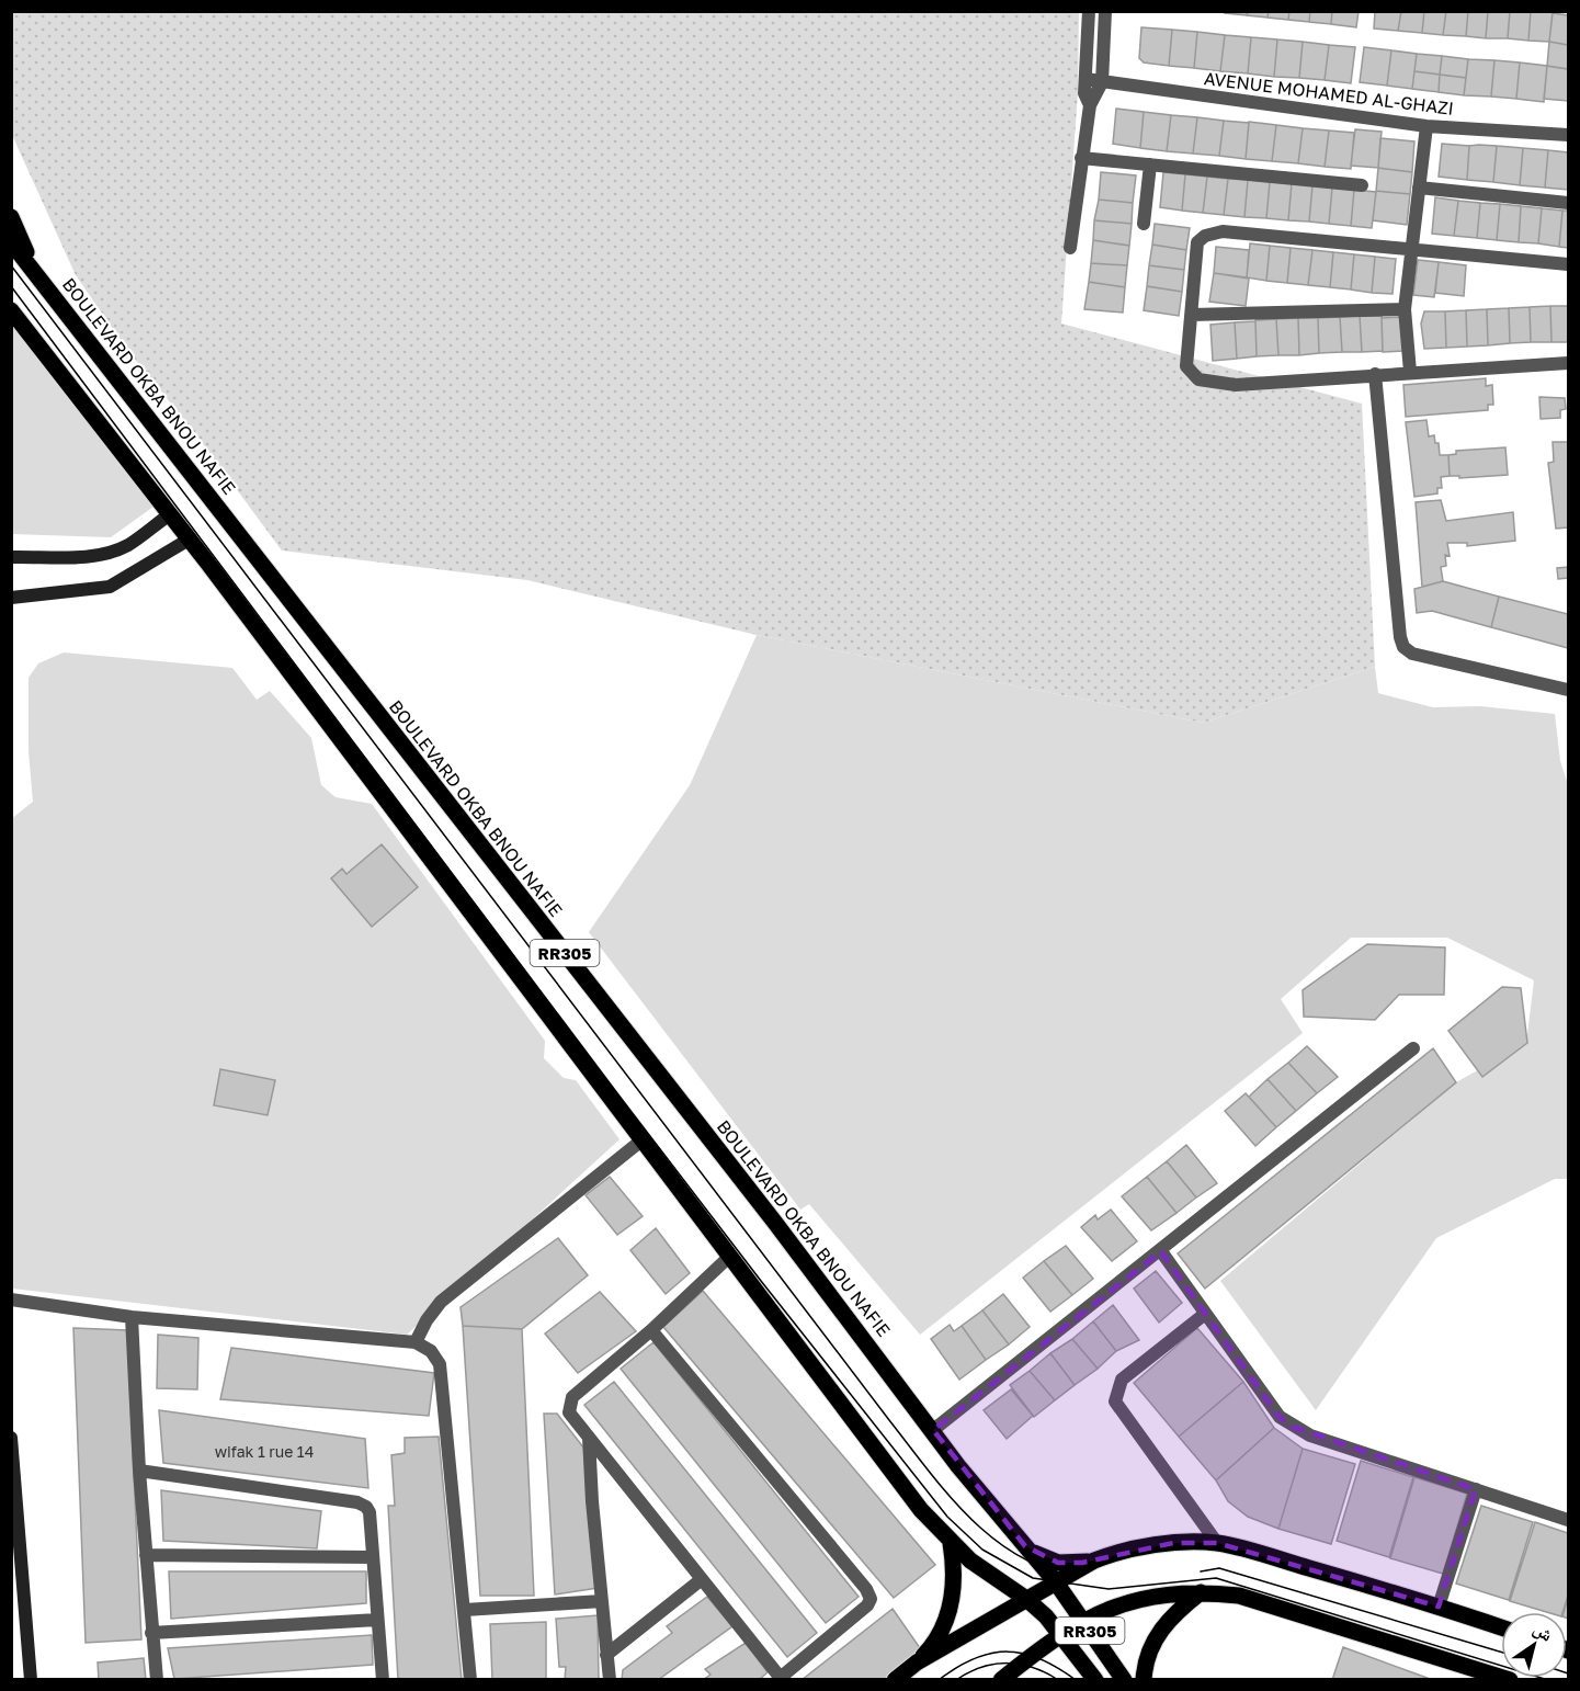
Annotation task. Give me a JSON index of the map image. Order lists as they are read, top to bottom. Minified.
{"streets":{"main road":["BOULEVARD OKBA BNOU NAFIE","RR305"],"street":["AVENUE MOHAMED AL-GHAZI"]},"house_numbers":["wifak 1 rue 14"],"north":"top right"}
